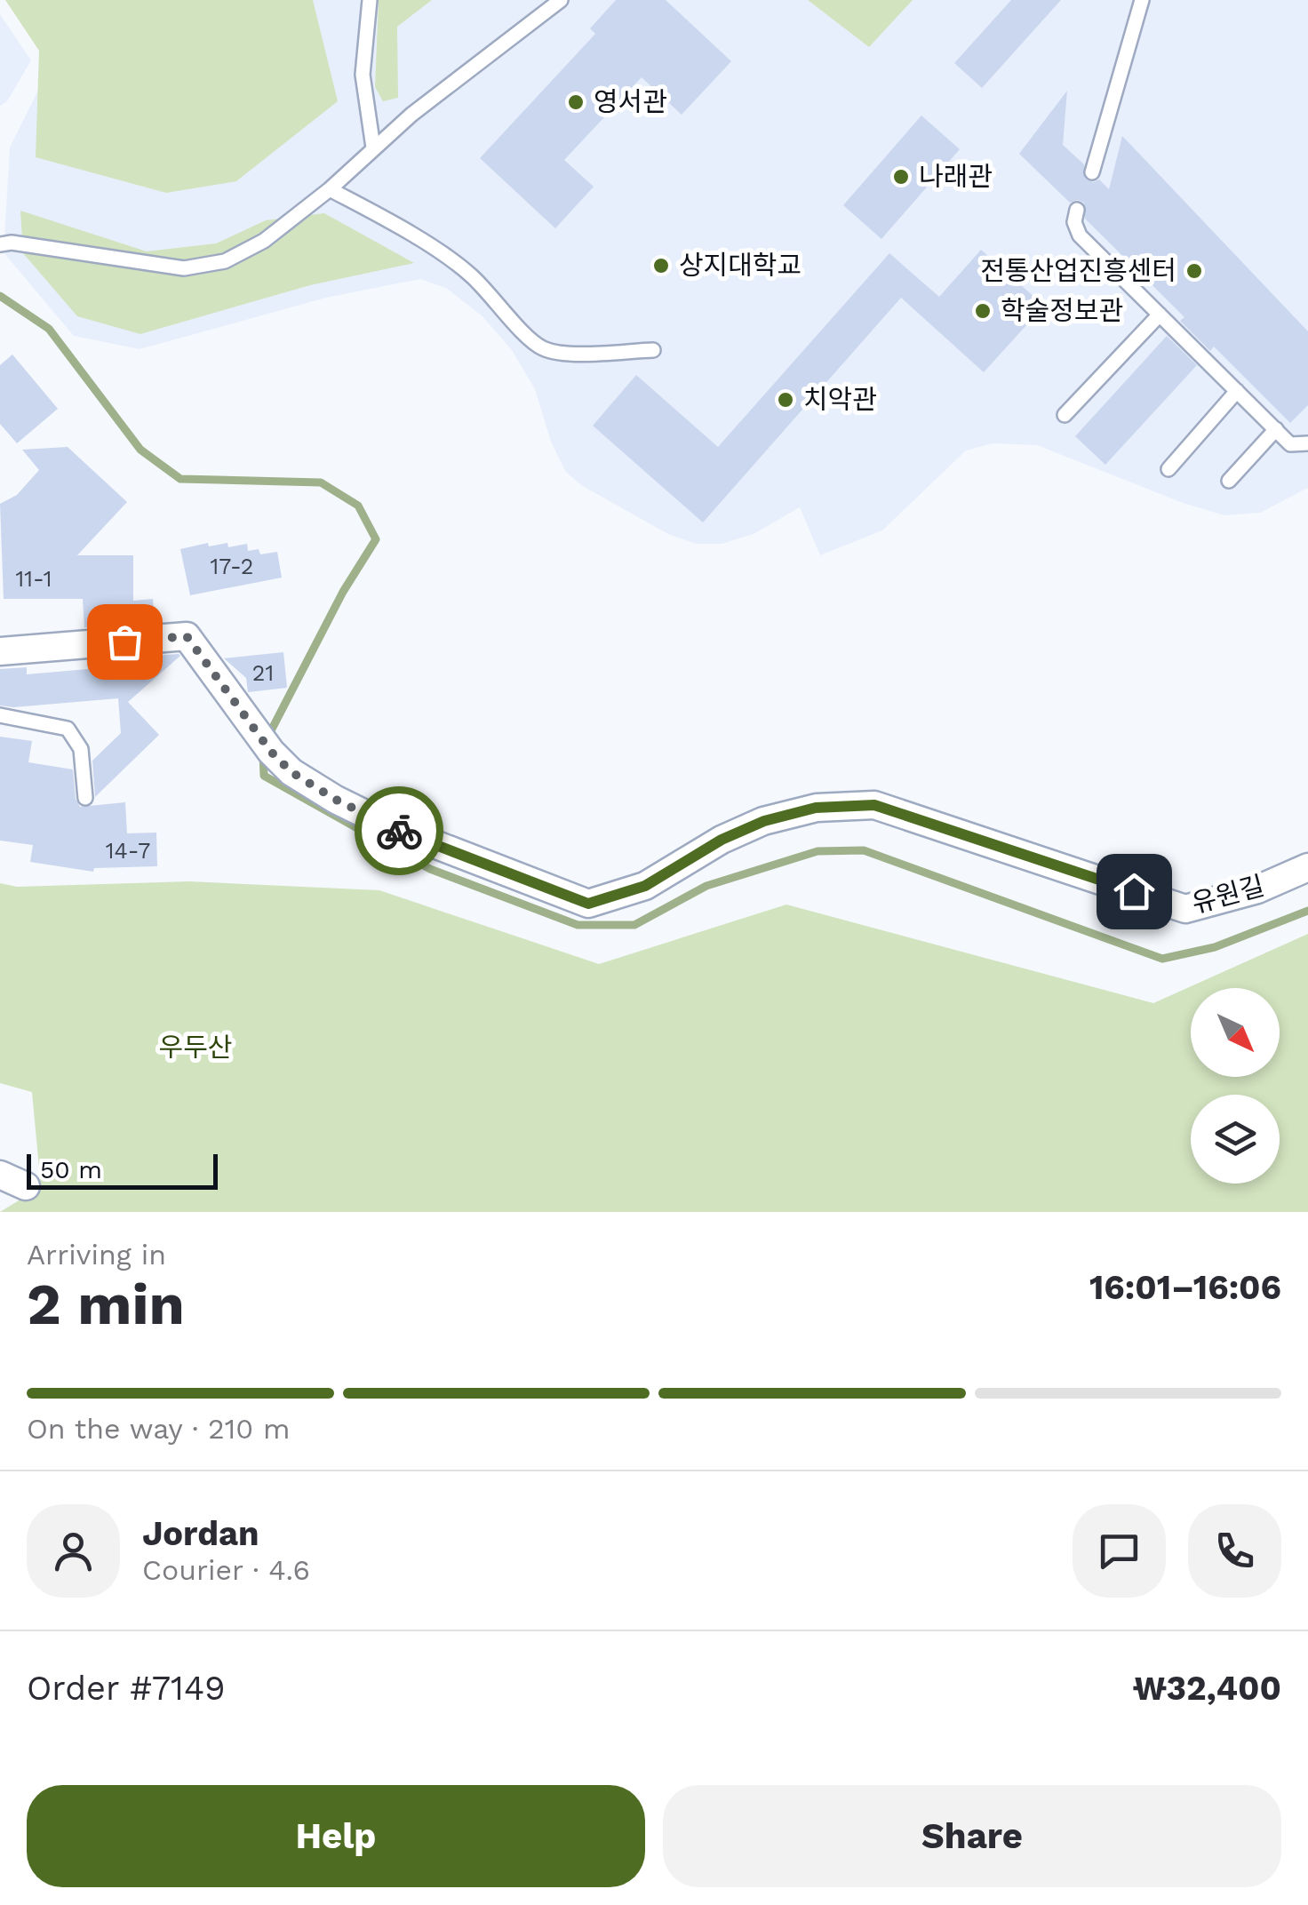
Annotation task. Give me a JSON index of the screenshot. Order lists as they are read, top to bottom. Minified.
{"streets":{"street":["유원길"]},"parks":["우두산"],"places":["영서관","나래관","상지대학교","전통산업진흥센터","학술정보관","치악관"],"house_numbers":["17-2","11-1","21","14-7"],"scale_bar":"50 m","north":"bottom right","page":{"scale":"50 m","heading":["2 min","Arriving in","16:01–16:06"],"panel":["Jordan","Courier · 4.6","Order #7149","₩32,400"],"bar":"On the way · 210 m","buttons":["Help","Share"]}}
